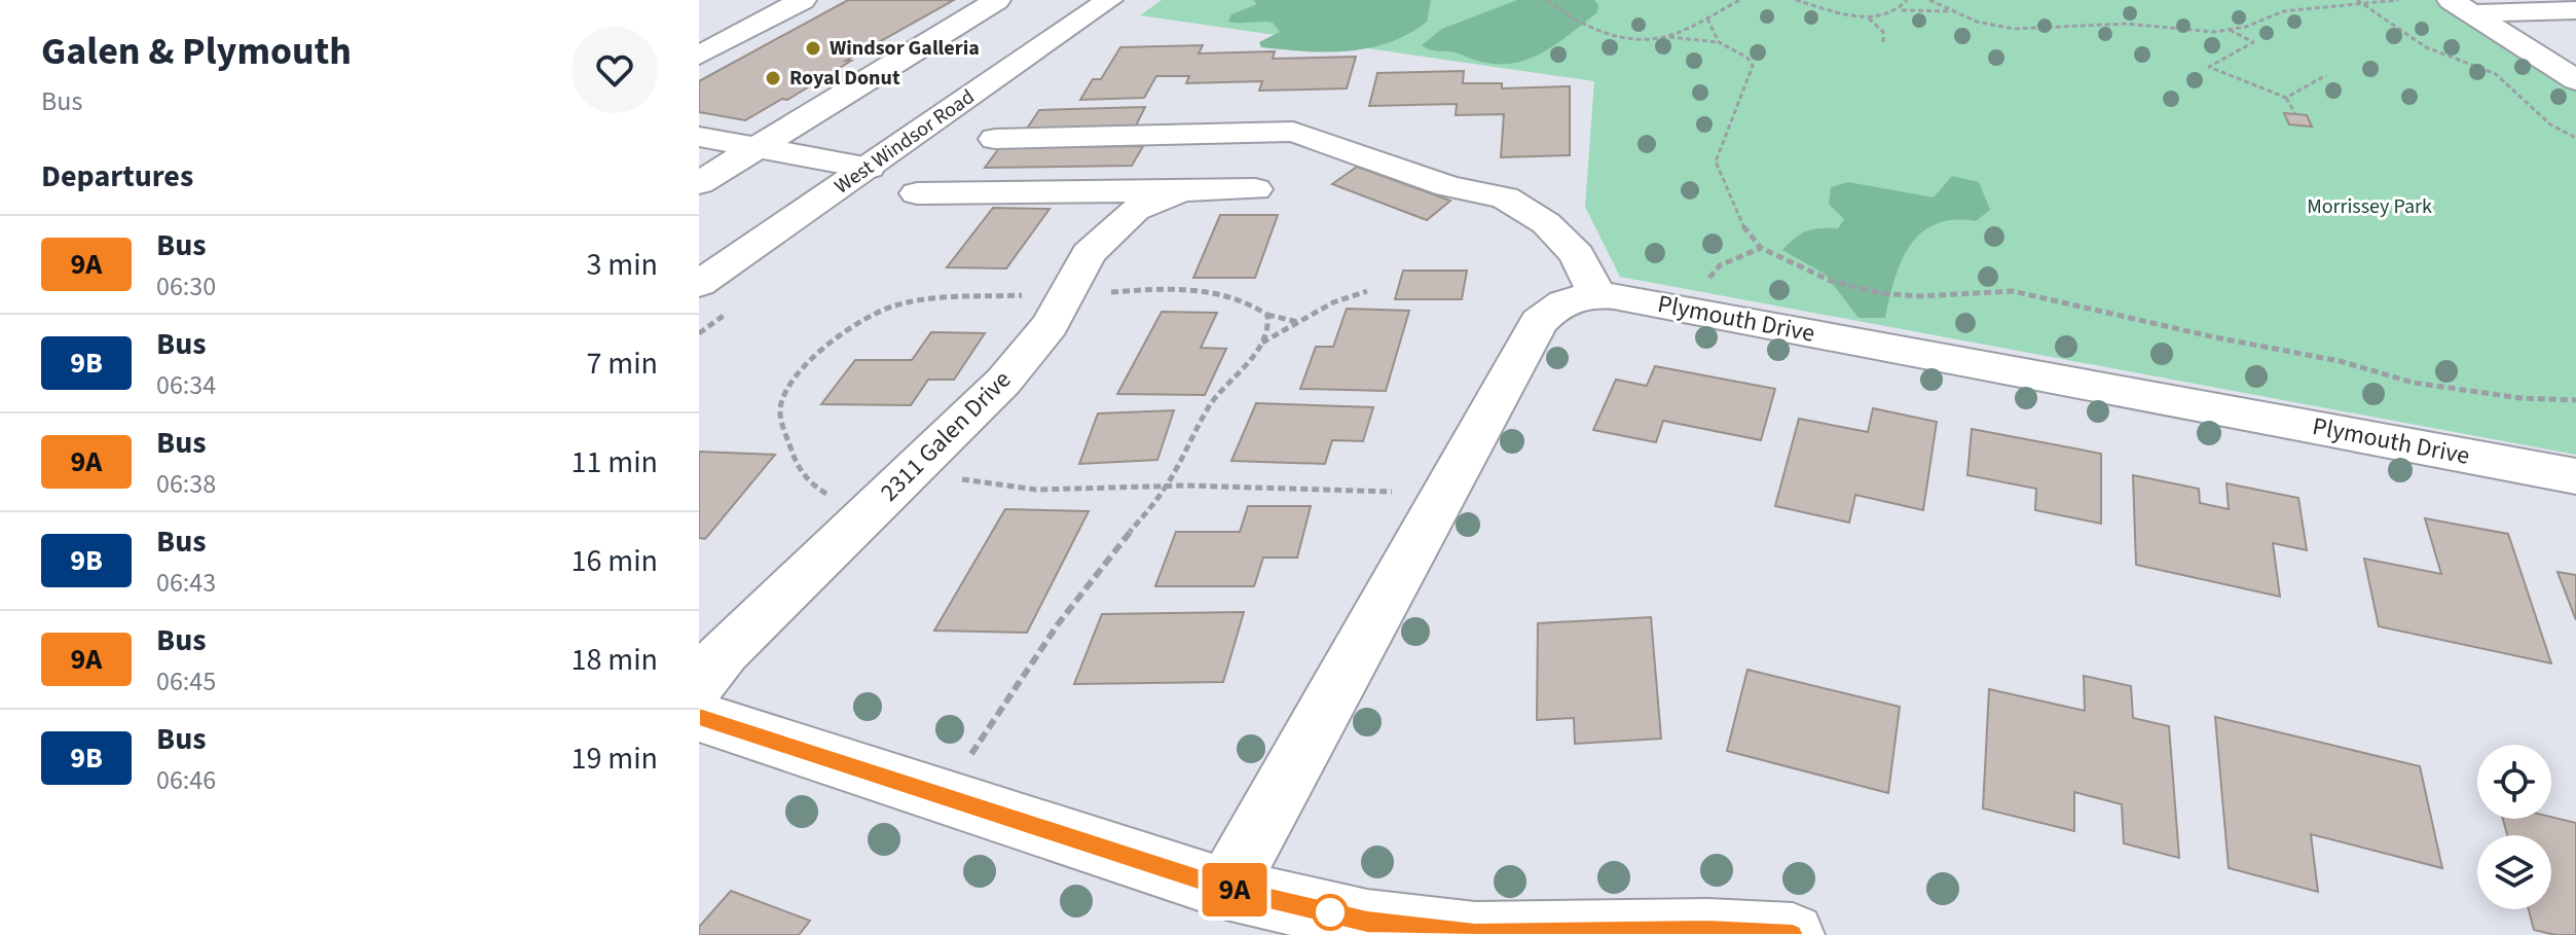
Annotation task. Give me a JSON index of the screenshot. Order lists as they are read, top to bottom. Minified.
{"streets":{"street":["West Windsor Road","Plymouth Drive","2311 Galen Drive"]},"parks":["Morrissey Park"],"places":["Windsor Galleria","Royal Donut"],"lines":["bus line 9A"],"page":{"heading":[["Galen & Plymouth","Bus"],"Departures"],"on_map":"9A","list":[{"mark":"9A","name":"Bus","note":"06:30","value":"3 min"},{"mark":"9B","name":"Bus","note":"06:34","value":"7 min"},{"mark":"9A","name":"Bus","note":"06:38","value":"11 min"},{"mark":"9B","name":"Bus","note":"06:43","value":"16 min"},{"mark":"9A","name":"Bus","note":"06:45","value":"18 min"},{"mark":"9B","name":"Bus","note":"06:46","value":"19 min"}]}}
